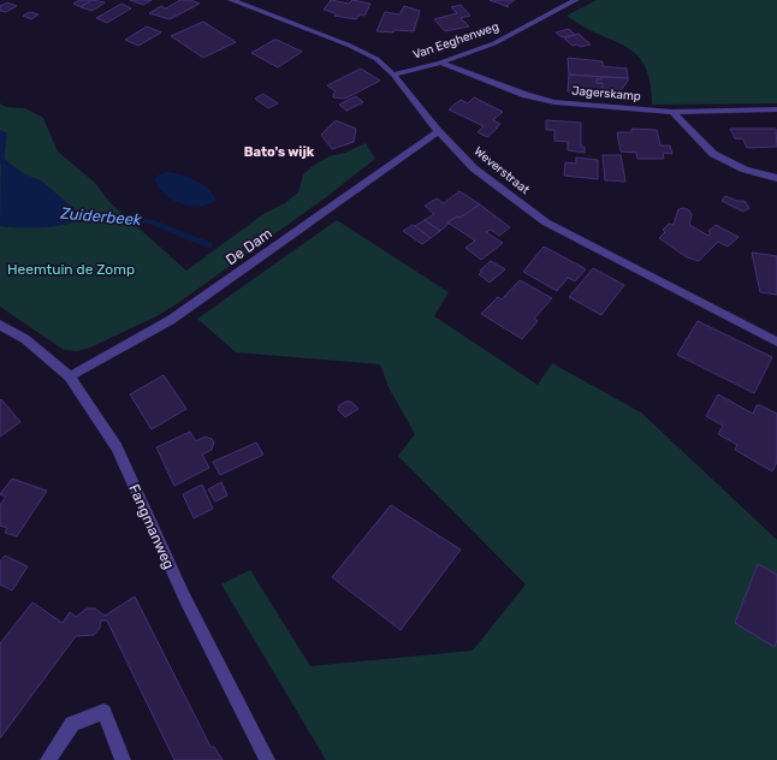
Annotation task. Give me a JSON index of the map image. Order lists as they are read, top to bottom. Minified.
{"streets":{"street":["Van Eeghenweg","Jagerskamp","Weverstraat","De Dam","Fangmanweg"]},"crossings":[["Van Eeghenweg","Jagerskamp"],["Van Eeghenweg","Weverstraat"],["Weverstraat","De Dam"],["De Dam","Fangmanweg"]],"districts":["Bato's wijk"],"water":["Zuiderbeek"],"parks":["Heemtuin de Zomp"]}
